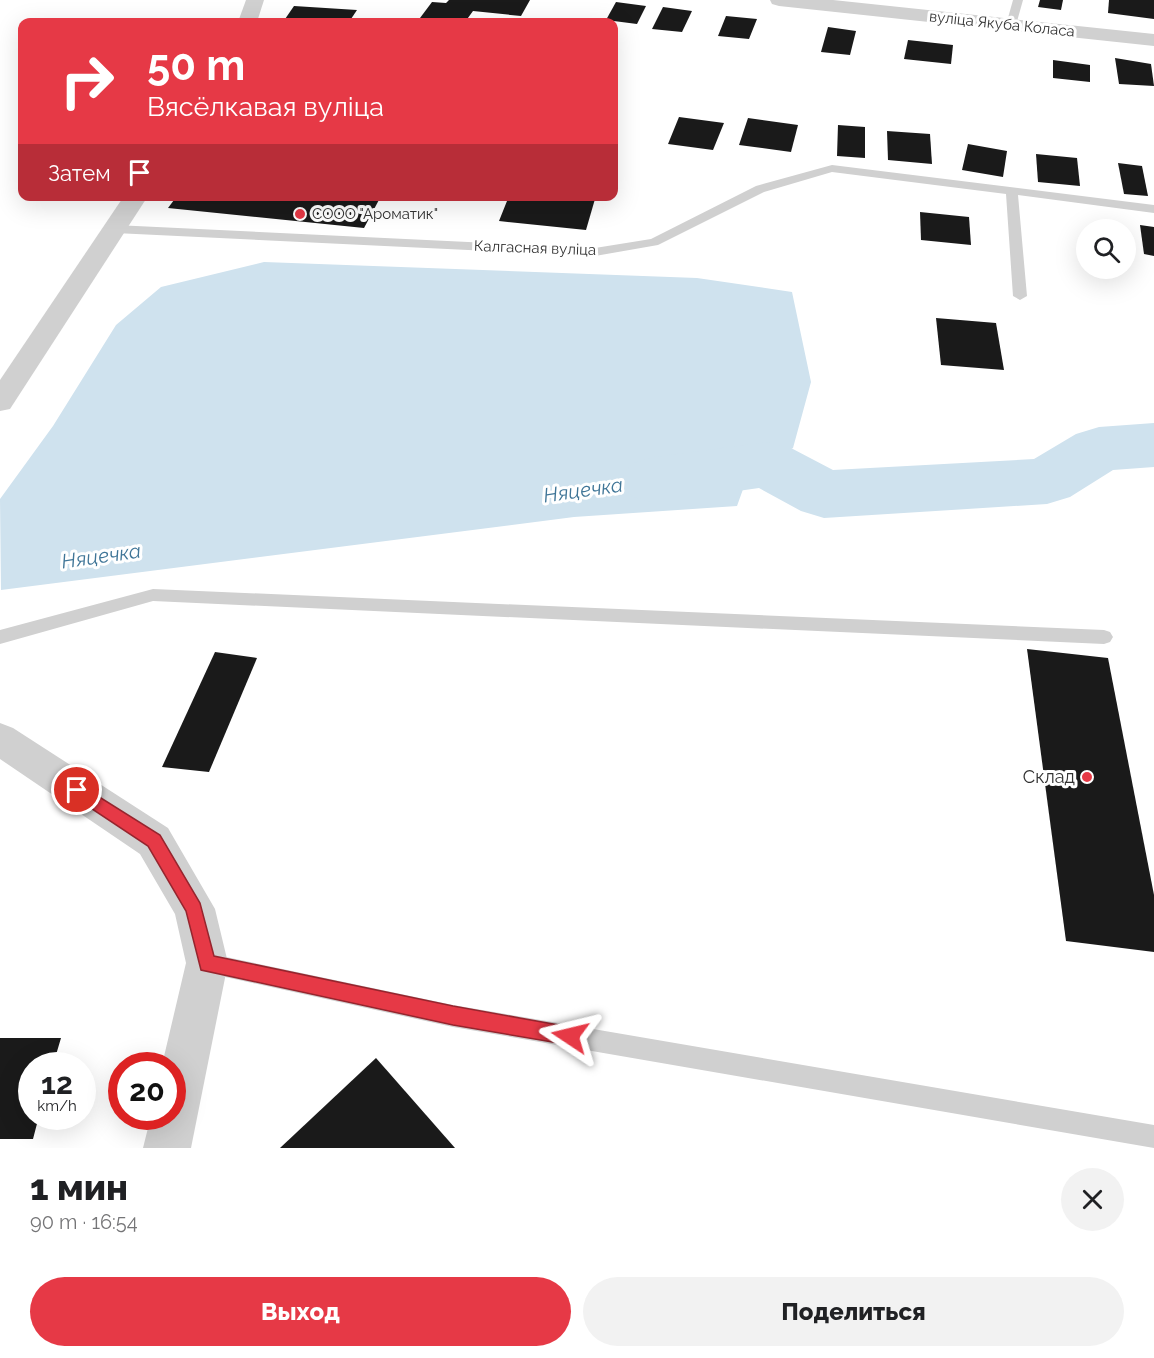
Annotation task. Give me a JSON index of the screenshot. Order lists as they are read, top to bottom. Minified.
{"streets":{"street":["вуліца Якуба Коласа"],"lane":["Калгасная вуліца"]},"water":["Няцечка"],"places":["СООО \"Ароматик\"","Склад"],"page":{"turn":["50 m","Вясёлкавая вуліца"],"then":"Затем","speed":"12 km/h","limit":"20","heading":["1 мин","90 m · 16:54"],"buttons":["Выход","Поделиться"]}}
